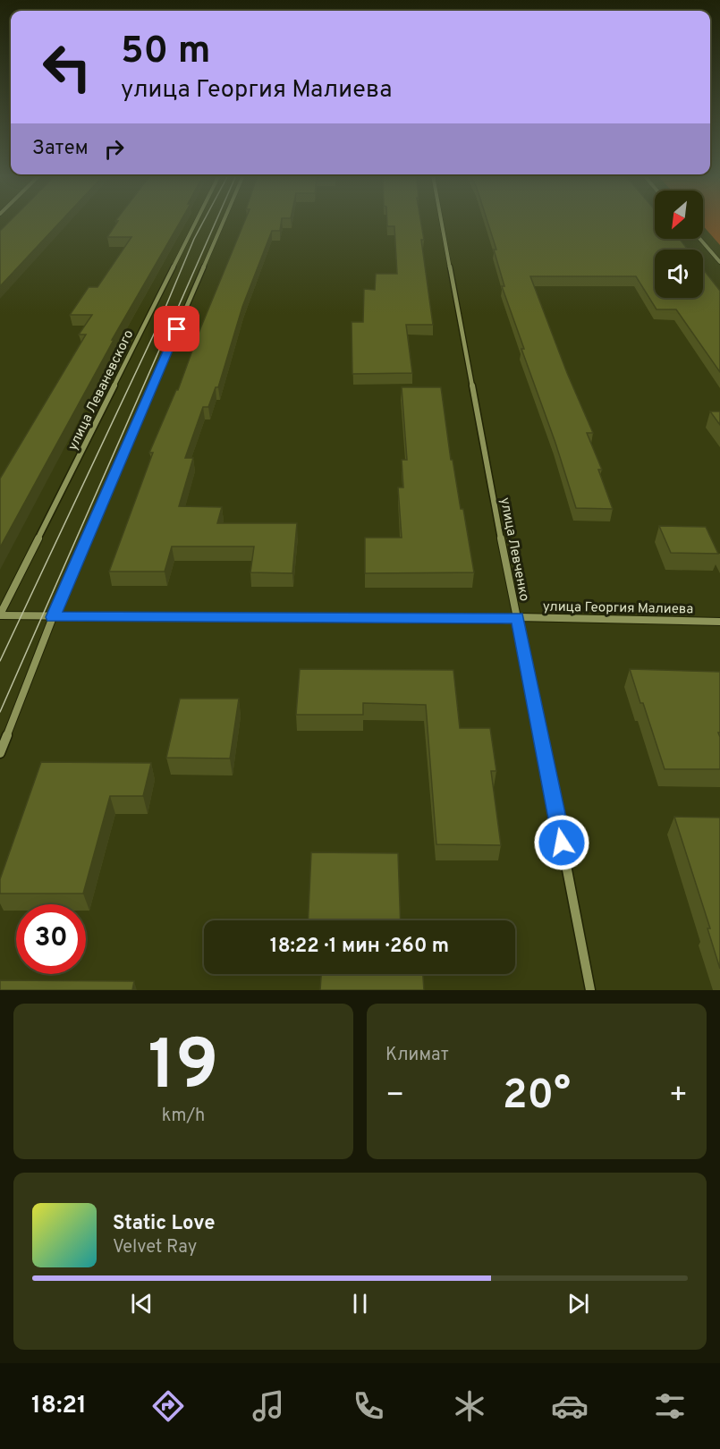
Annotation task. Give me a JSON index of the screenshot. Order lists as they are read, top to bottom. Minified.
{"streets":{"street":["улица Леваневского","улица Левченко","улица Георгия Малиева"]},"crossings":[["улица Леваневского","улица Георгия Малиева"],["улица Левченко","улица Георгия Малиева"]],"north":"bottom left","page":{"turn":["50 m","улица Георгия Малиева"],"then":"Затем","limit":"30","trip":"18:22 · 1 мин · 260 m","tile":[["19","km/h"],"Климат"],"heat":["−","20°","+"],"song":["Static Love","Velvet Ray"],"tabs":"18:21"}}
